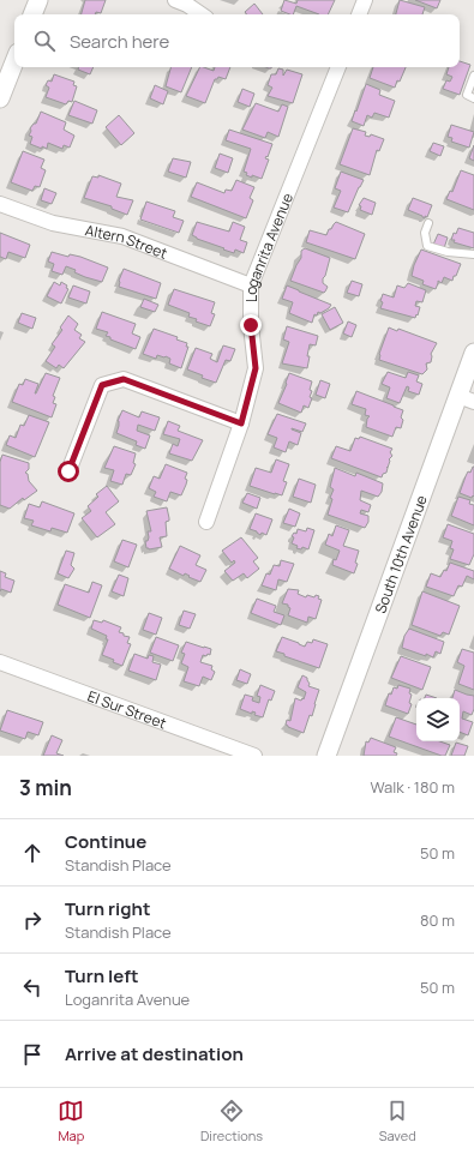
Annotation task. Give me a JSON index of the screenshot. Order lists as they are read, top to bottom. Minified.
{"streets":{"street":["Altern Street","Loganrita Avenue","South 10th Avenue","El Sur Street"]},"crossings":[["Altern Street","Loganrita Avenue"]],"page":{"search":"Search here","heading":["3 min","Walk · 180 m"],"list":[["Continue","Standish Place","50 m"],["Turn right","Standish Place","80 m"],["Turn left","Loganrita Avenue","50 m"],"Arrive at destination"],"nav":["Map","Directions","Saved"]}}
